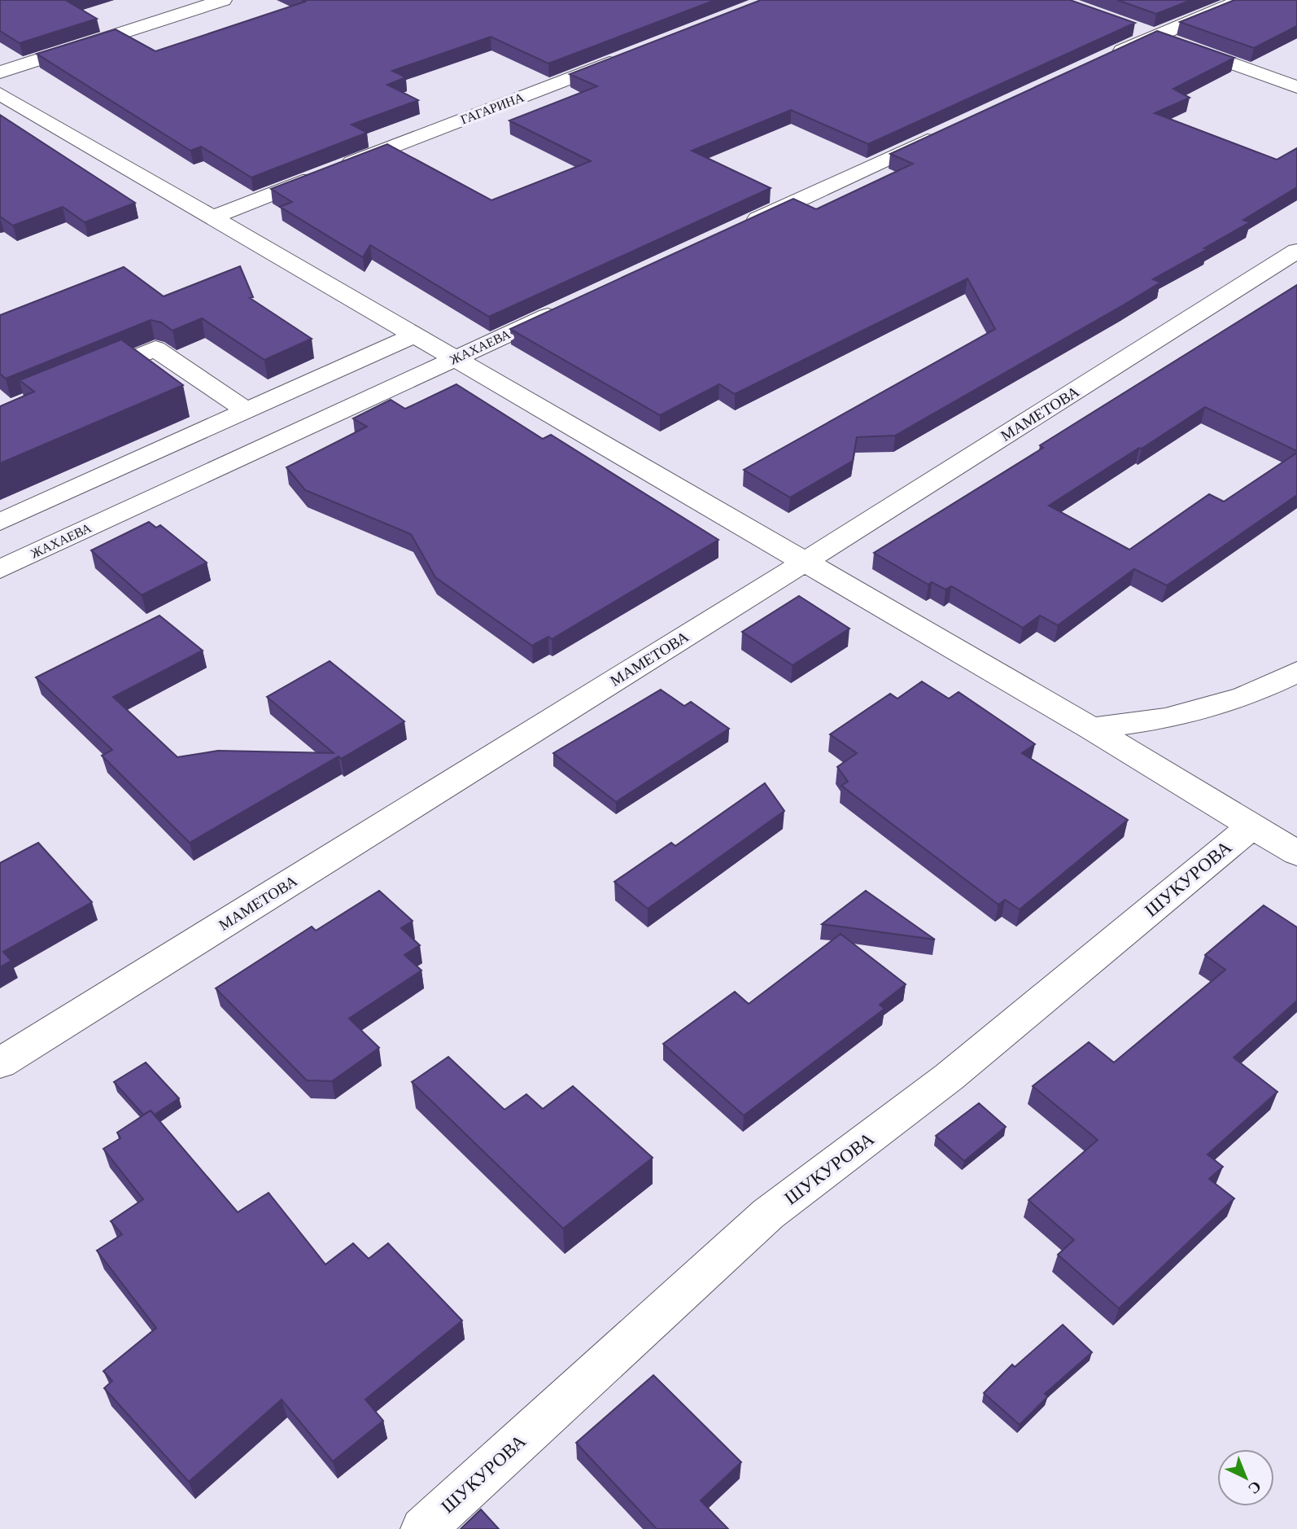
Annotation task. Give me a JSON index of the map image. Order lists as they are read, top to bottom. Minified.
{"streets":{"street":["ГАГАРИНА","ЖАХАЕВА","МАМЕТОВА","ШУКУРОВА"]},"north":"bottom right"}
